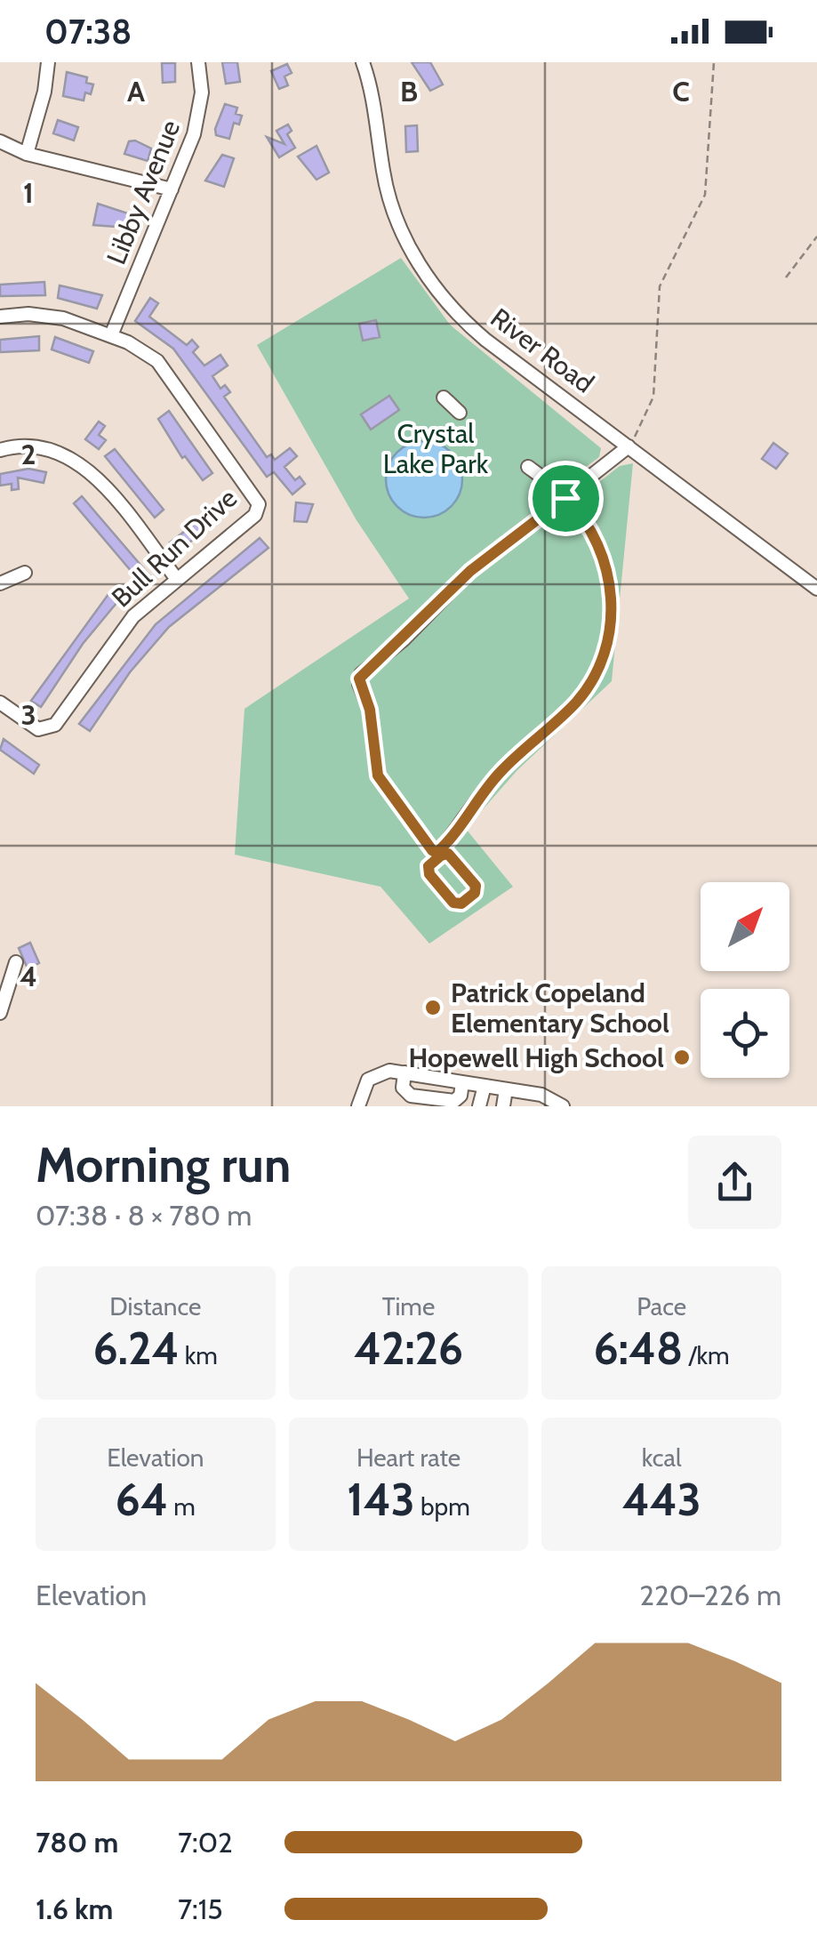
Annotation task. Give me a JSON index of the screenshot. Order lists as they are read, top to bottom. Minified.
{"streets":{"street":["Libby Avenue","River Road","Bull Run Drive"]},"crossings":[["Libby Avenue","Bull Run Drive"]],"parks":["Crystal Lake Park"],"places":["Patrick Copeland Elementary School","Hopewell High School"],"north":"top right","page":{"status":"07:38","heading":["Morning run","07:38 · 8 × 780 m"],"stats":[["Distance","6.24 km"],["Time","42:26"],["Pace","6:48 /km"],["Elevation","64 m"],["Heart rate","143 bpm"],["kcal","443"]],"chart":["Elevation","220–226 m"],"list":[{"name":"780 m","note":"7:02"},{"name":"1.6 km","note":"7:15"}]},"grid":{"columns":["A","B","C"],"rows":["1","2","3","4"]}}
